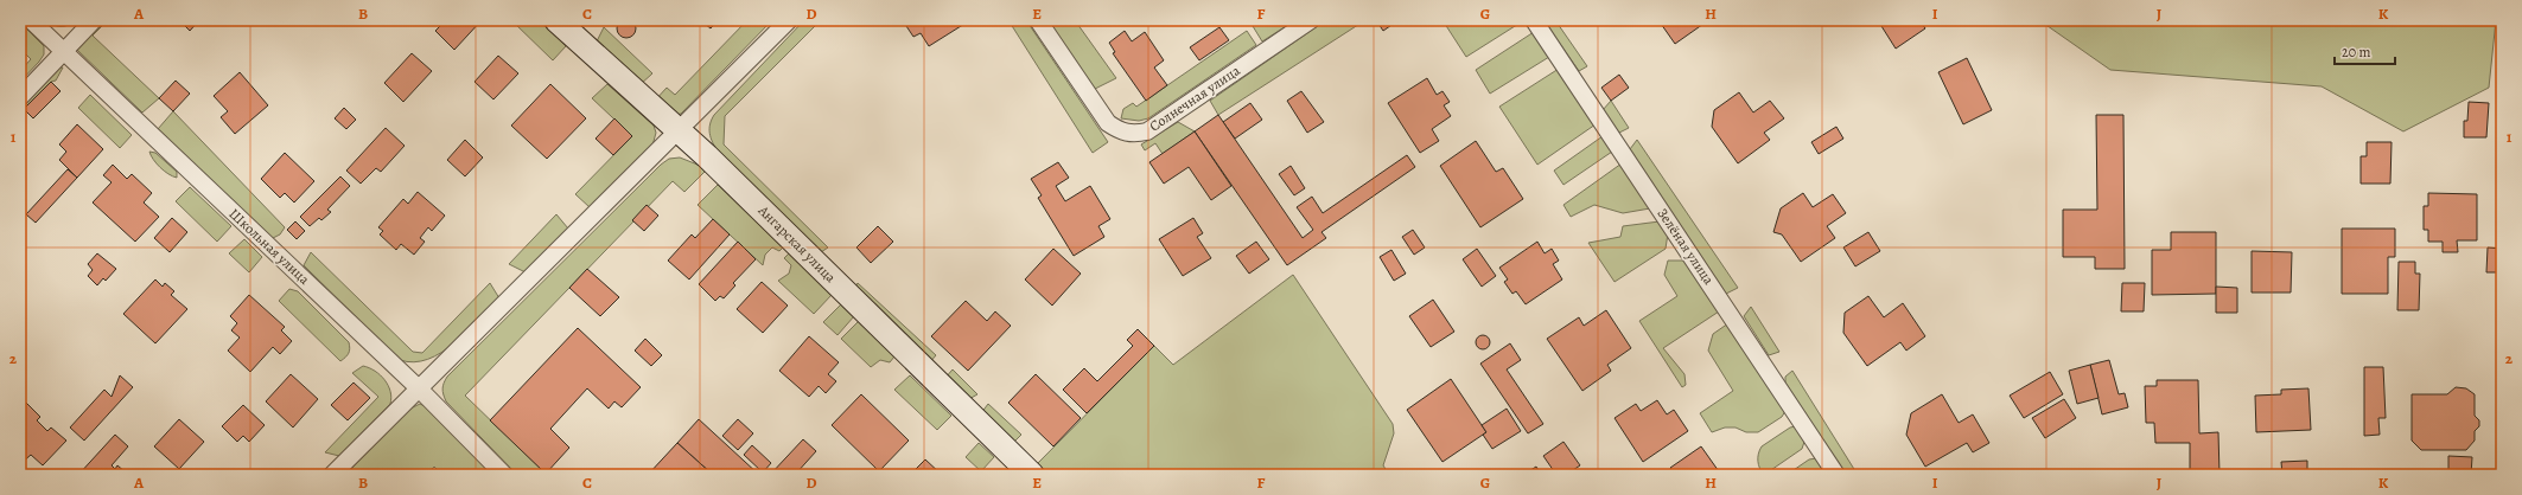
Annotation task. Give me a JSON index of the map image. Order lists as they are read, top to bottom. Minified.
{"streets":{"street":["Солнечная улица","Ангарская улица","Школьная улица","Зелёная улица"]},"scale_bar":"20 m","grid":{"columns":["A","B","C","D","E","F","G","H","I","J","K"],"rows":["1","2"]}}
